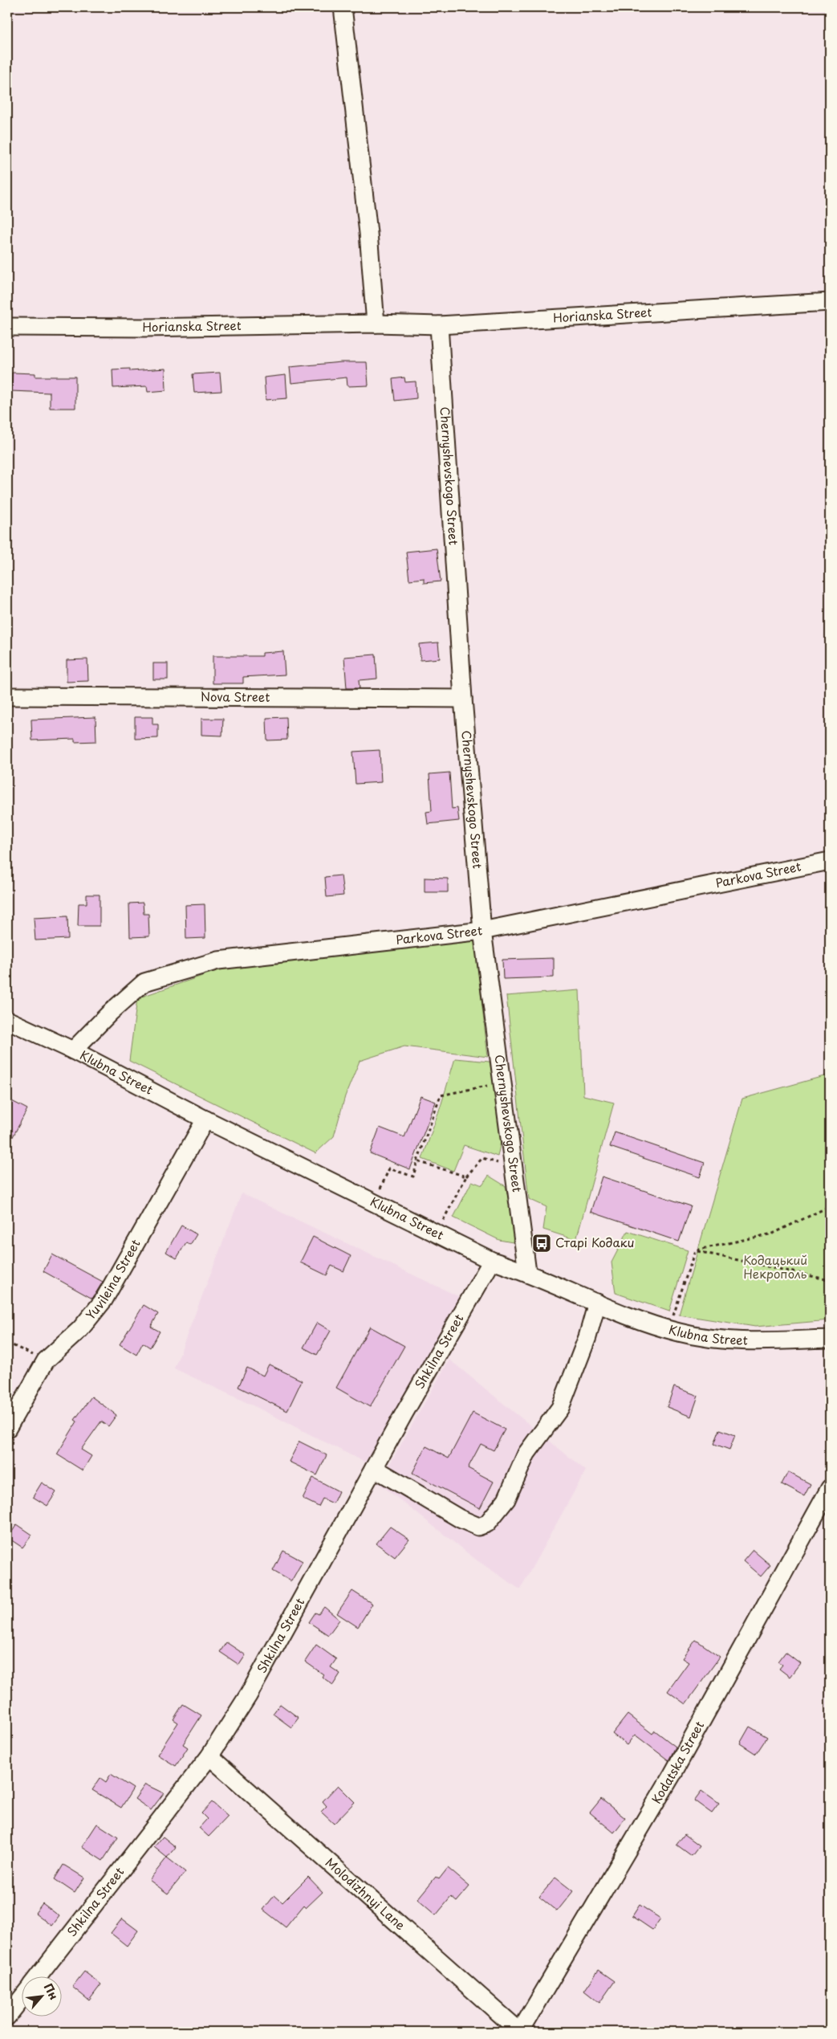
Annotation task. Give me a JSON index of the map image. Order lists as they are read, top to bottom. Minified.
{"streets":{"street":["Horianska Street","Chernyshevskogo Street","Nova Street","Parkova Street","Klubna Street","Yuvileina Street","Shkilna Street","Kodatska Street","Molodizhnyi Lane"]},"crossings":[["Horianska Street","Chernyshevskogo Street"],["Chernyshevskogo Street","Nova Street"],["Chernyshevskogo Street","Parkova Street"],["Chernyshevskogo Street","Klubna Street"],["Parkova Street","Klubna Street"],["Klubna Street","Yuvileina Street"],["Klubna Street","Shkilna Street"],["Shkilna Street","Molodizhnyi Lane"],["Kodatska Street","Molodizhnyi Lane"]],"parks":["Кодацький Некрополь"],"places":{"bus stop":["Старі Кодаки"]},"north":"top right"}
